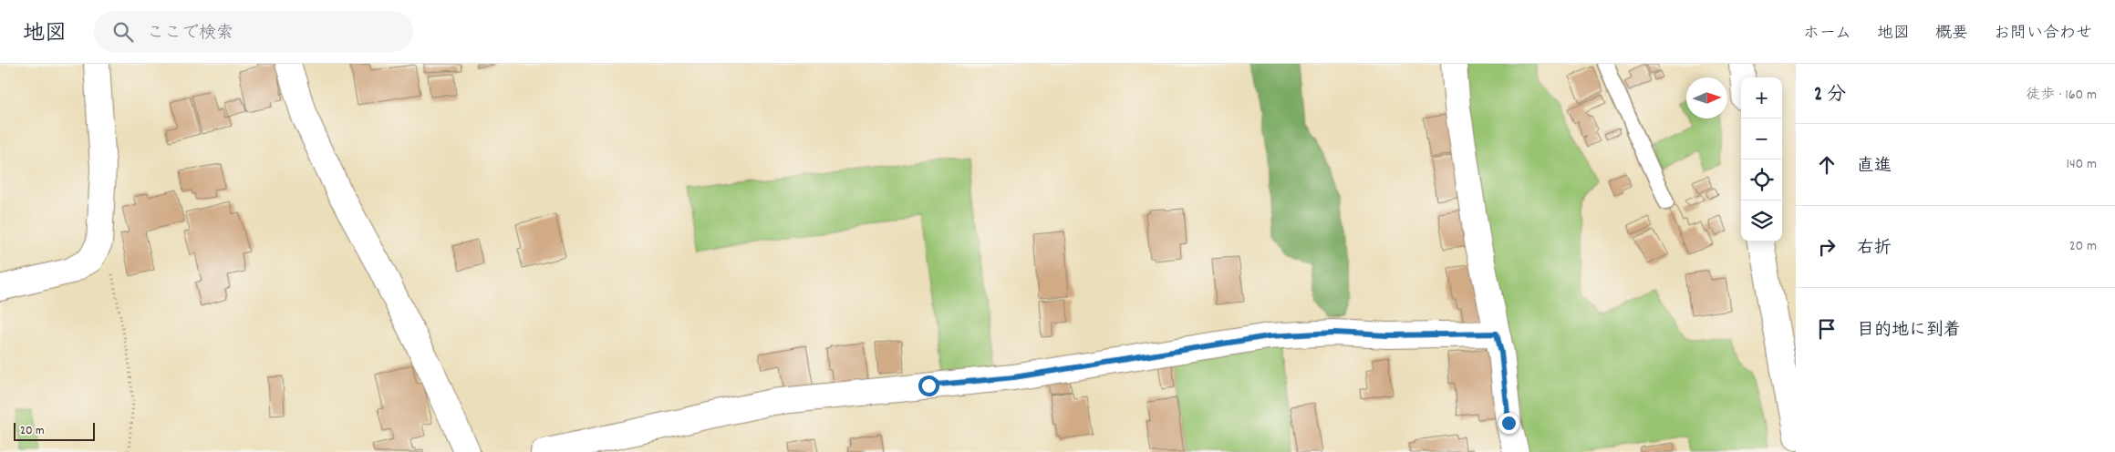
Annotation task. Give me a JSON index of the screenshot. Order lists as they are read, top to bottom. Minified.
{"scale_bar":"20 m","north":"right","page":{"header":"地図","search":"ここで検索","nav":["ホーム","地図","概要","お問い合わせ"],"heading":["2 分","徒歩 · 160 m"],"map_buttons":["+","−"],"list":[["直進","140 m"],["右折","20 m"],"目的地に到着"],"scale":"20 m"}}
